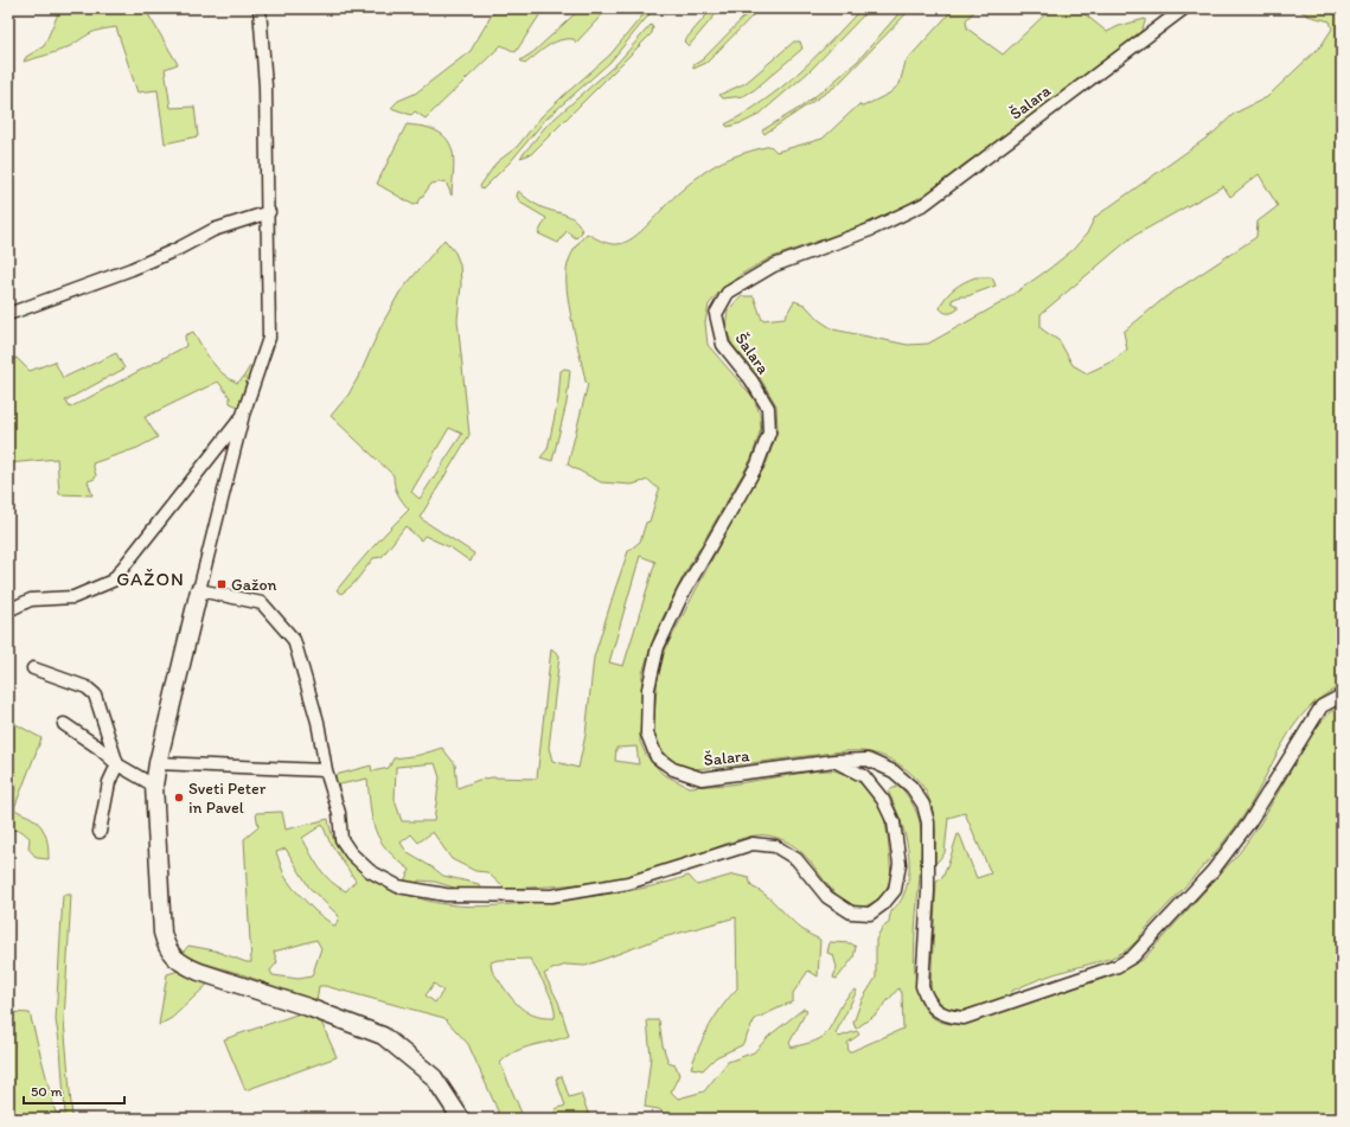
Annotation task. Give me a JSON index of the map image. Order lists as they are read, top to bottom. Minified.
{"streets":{"street":["Šalara"]},"districts":["GAŽON"],"places":{"transit":["Gažon"],"other":["Sveti Peter in Pavel"]},"scale_bar":"50 m"}
